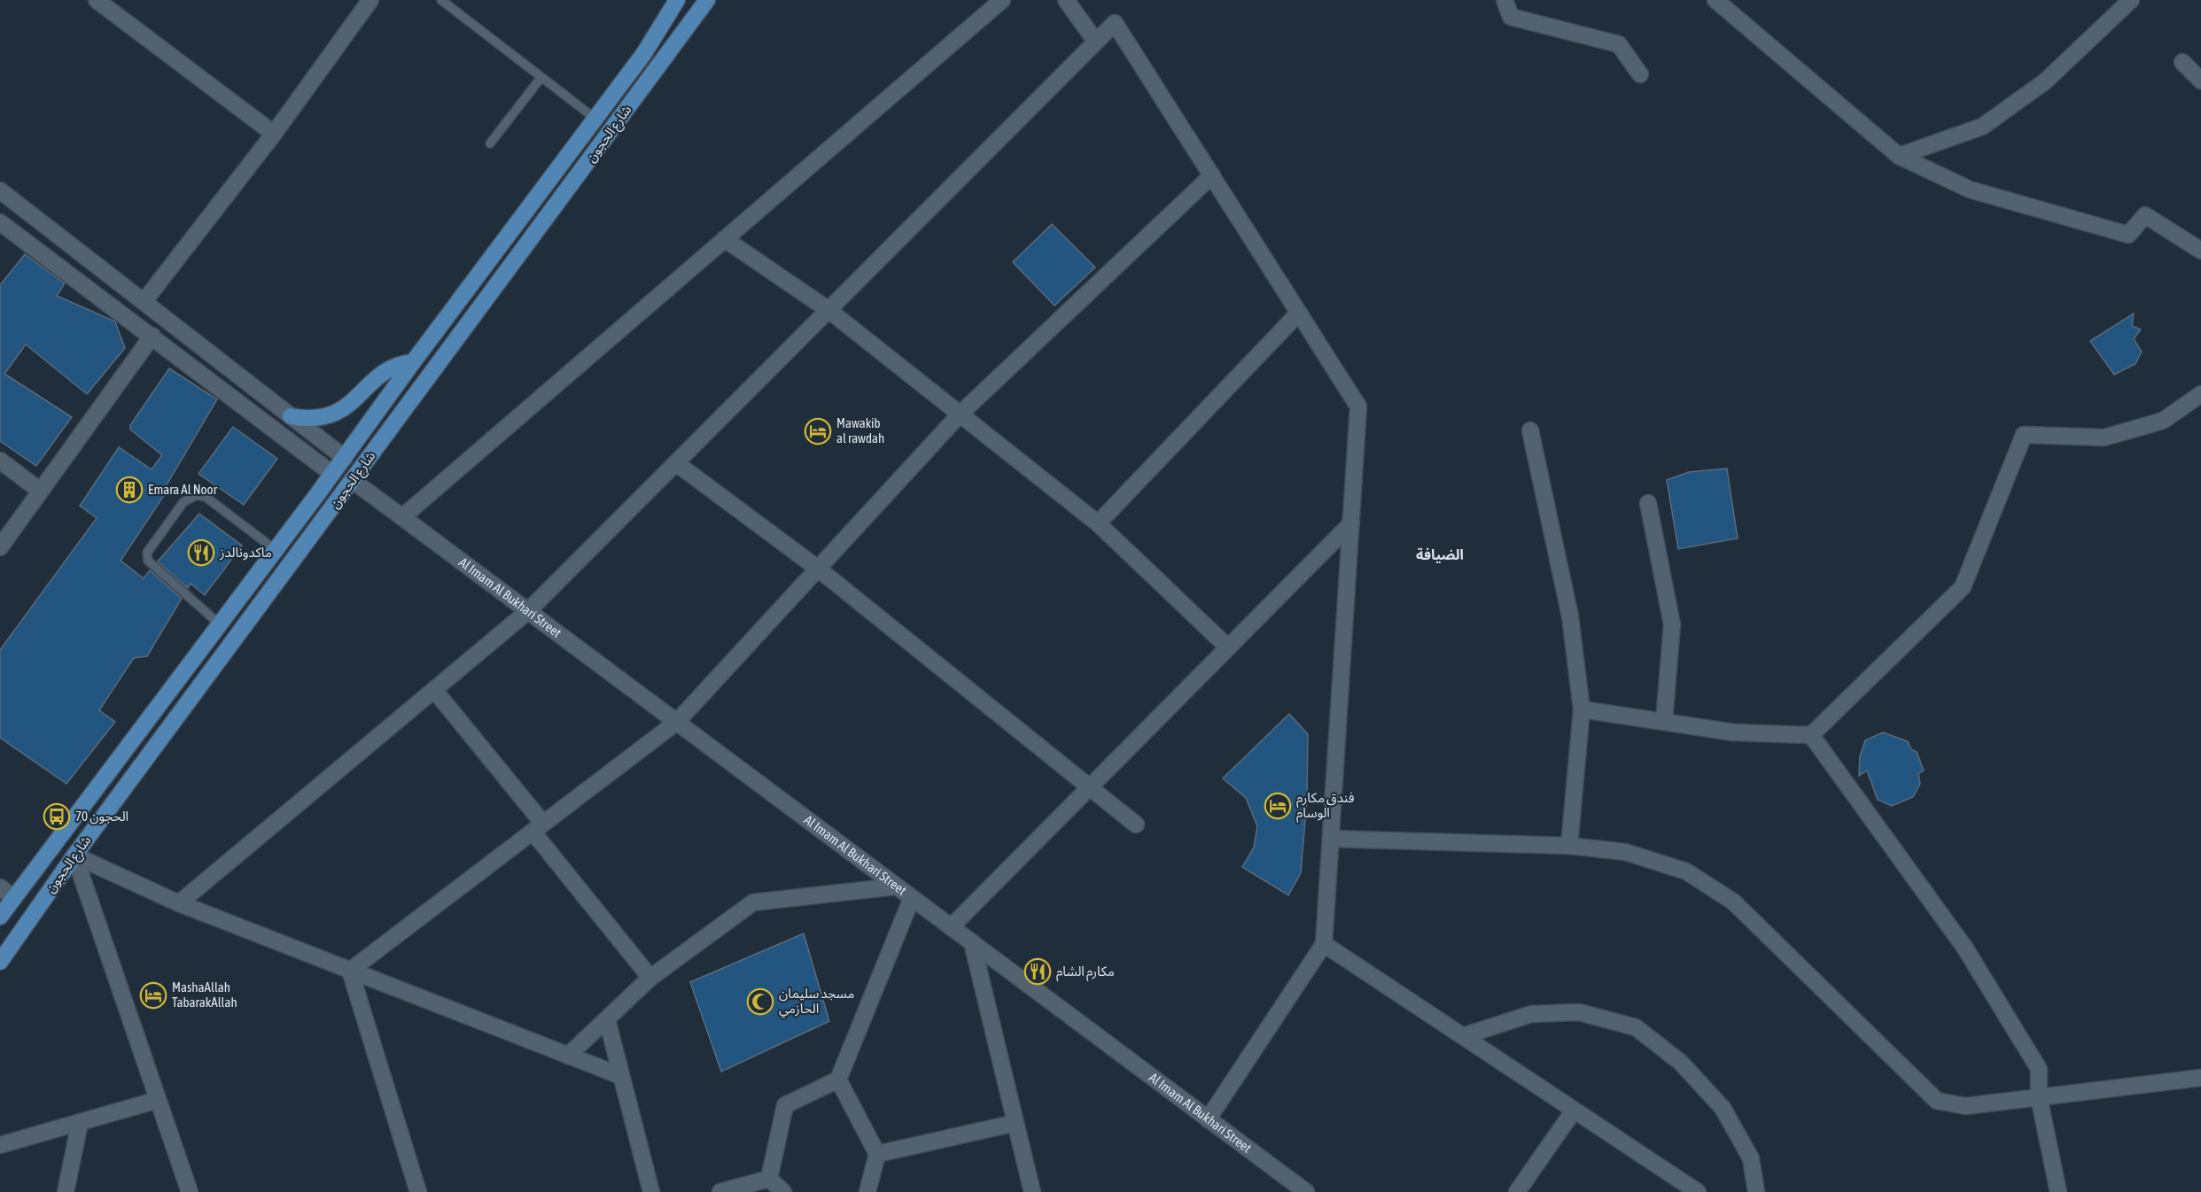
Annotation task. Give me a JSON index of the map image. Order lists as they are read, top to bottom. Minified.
{"streets":{"main road":["شارع الحجون"],"street":["Al Imam Al Bukhari Street"]},"crossings":[["شارع الحجون","Al Imam Al Bukhari Street"]],"districts":["الضيافة"],"places":{"hotel":["Mawakib al rawdah","فندق مكارم الوسام","MashaAllah TabarakAllah"],"building":["Emara Al Noor"],"restaurant":["ماكدونالدز","مكارم الشام"],"bus stop":["الحجون 70"],"mosque":["مسجد سليمان الحازمي"]}}
